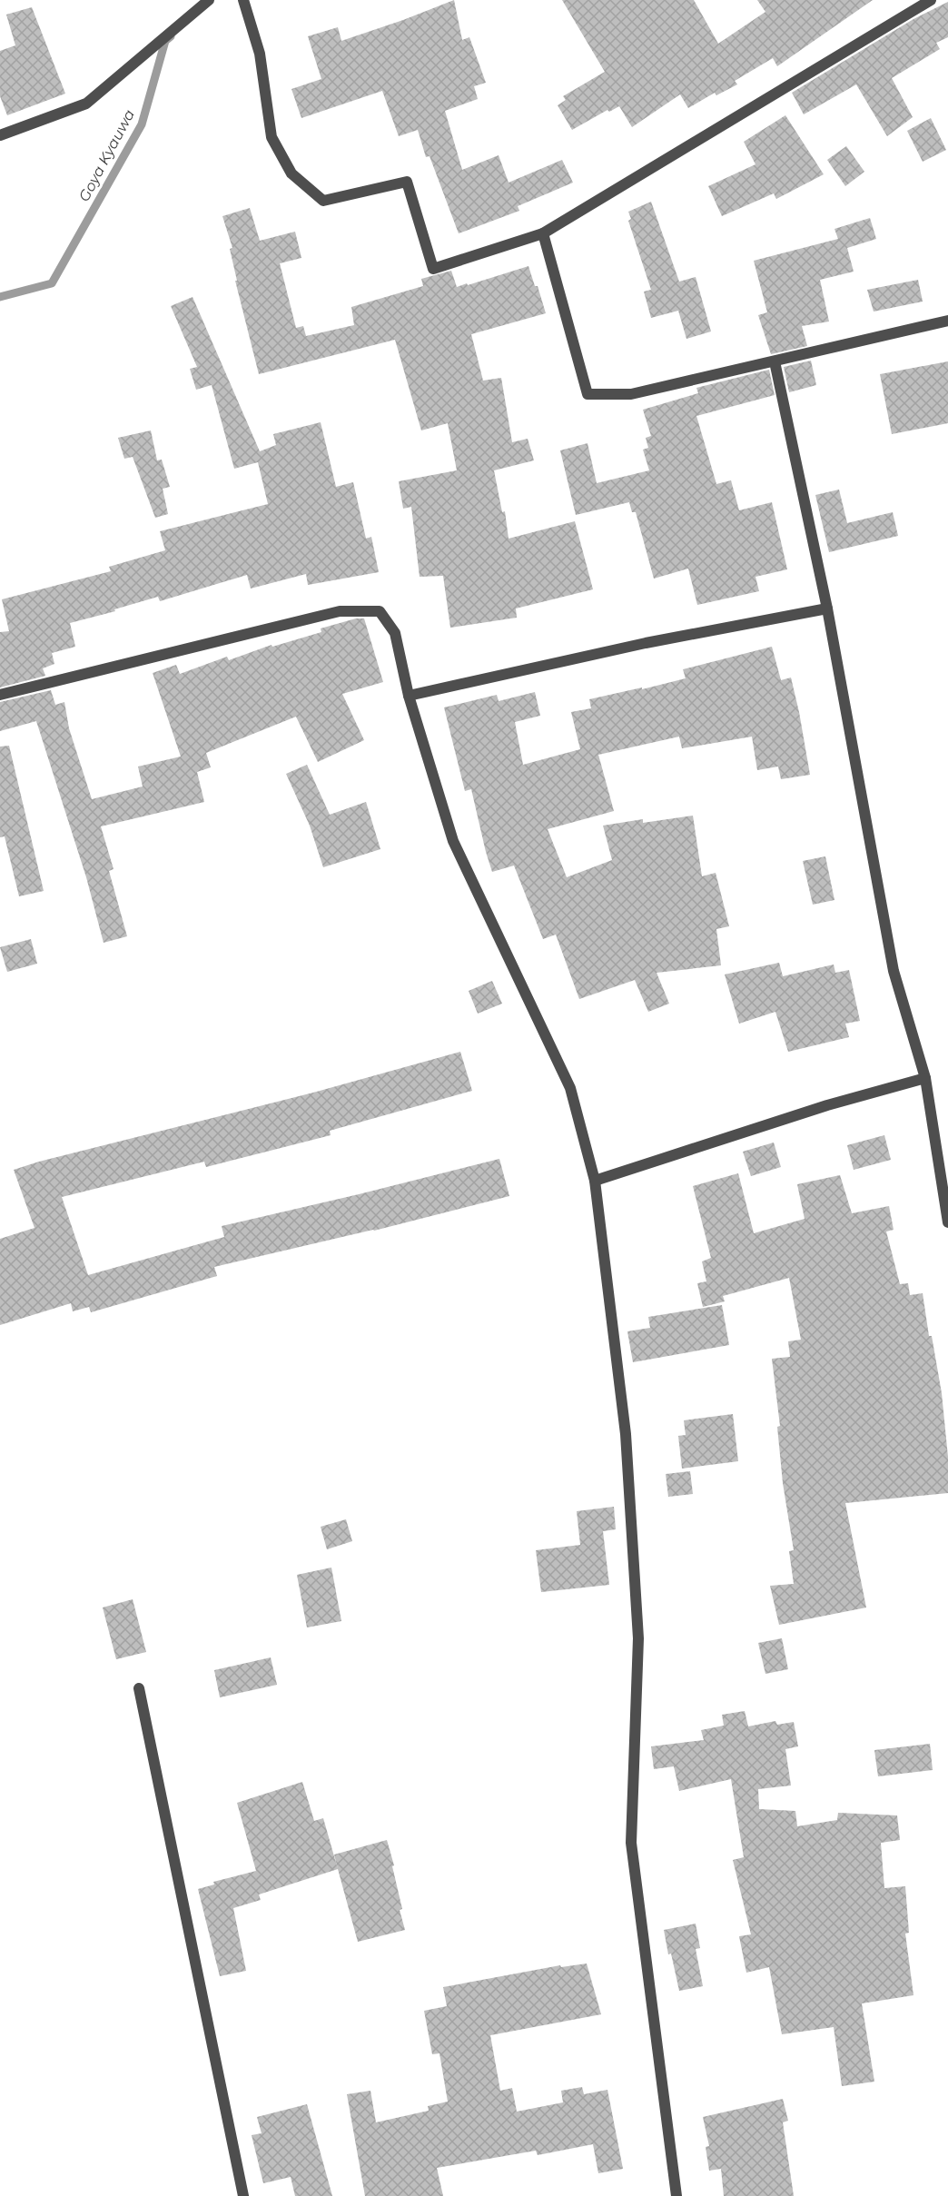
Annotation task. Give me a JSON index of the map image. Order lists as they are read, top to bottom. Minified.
{"water":["Goya Kyauwa"]}
